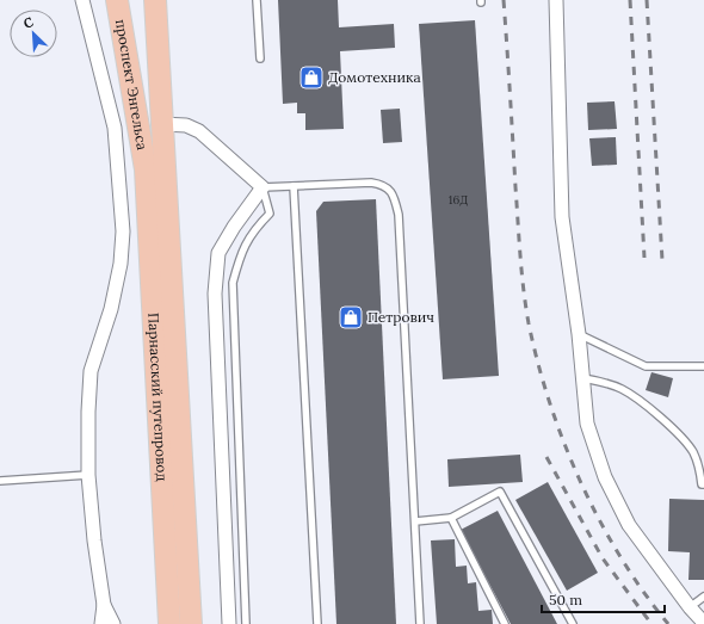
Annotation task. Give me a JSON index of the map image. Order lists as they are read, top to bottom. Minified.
{"streets":{"main road":["проспект Энгельса","Парнасский путепровод"]},"crossings":[["проспект Энгельса","Парнасский путепровод"]],"places":{"shop":["Домотехника","Петрович"]},"house_numbers":["16Д"],"scale_bar":"50 m","north":"top left"}
